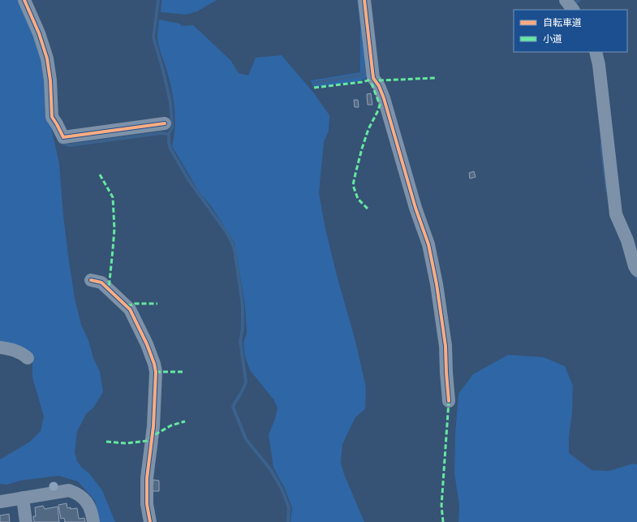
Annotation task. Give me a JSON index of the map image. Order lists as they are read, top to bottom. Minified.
{"legend":["自転車道","小道"]}
